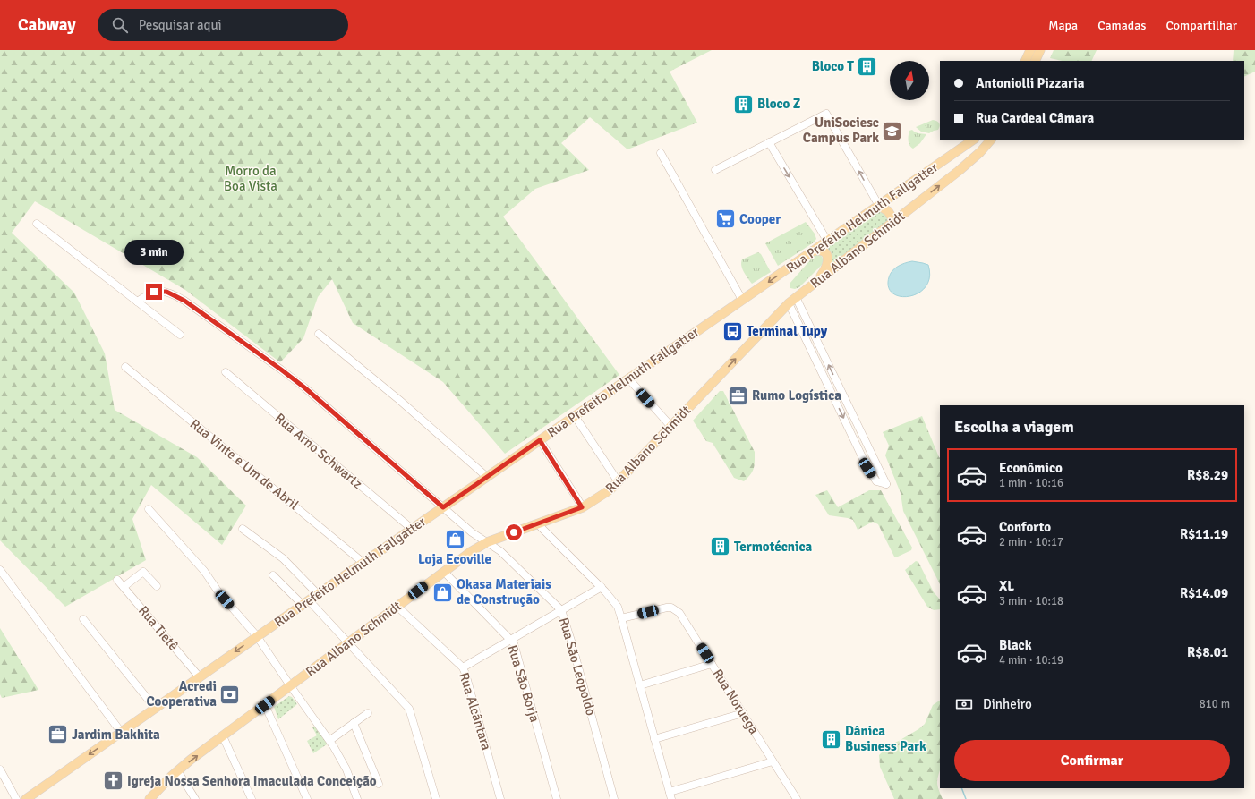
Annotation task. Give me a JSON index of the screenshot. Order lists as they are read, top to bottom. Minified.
{"streets":{"main road":["Rua Prefeito Helmuth Fallgatter","Rua Albano Schmidt"],"street":["Rua Arno Schwartz","Rua Vinte e Um de Abril","Rua Tietê","Rua São Leopoldo","Rua São Borja","Rua Noruega","Rua Alcântara"]},"crossings":[["Rua Prefeito Helmuth Fallgatter","Rua Arno Schwartz"],["Rua Prefeito Helmuth Fallgatter","Rua Vinte e Um de Abril"],["Rua Prefeito Helmuth Fallgatter","Rua Tietê"],["Rua Prefeito Helmuth Fallgatter","Rua São Leopoldo"],["Rua Albano Schmidt","Rua São Leopoldo"],["Rua Albano Schmidt","Rua São Borja"],["Rua Albano Schmidt","Rua Alcântara"]],"parks":["Morro da Boa Vista"],"places":{"building":["Bloco T","Bloco Z","Termotécnica","Dânica Business Park"],"school or university":["UniSociesc Campus Park"],"supermarket":["Cooper"],"bus stop":["Terminal Tupy"],"office":["Rumo Logística","Jardim Bakhita"],"shop":["Loja Ecoville","Okasa Materiais de Construção"],"bank":["Acredi Cooperativa"],"church":["Igreja Nossa Senhora Imaculada Conceição"]},"north":"top","page":{"header":"Cabway","search":"Pesquisar aqui","nav":["Mapa","Camadas","Compartilhar"],"banner":["Antoniolli Pizzaria","Rua Cardeal Câmara"],"bubble":"3 min","heading":"Escolha a viagem","list":[{"name":"Econômico","note":"1 min · 10:16","value":"R$8.29"},{"name":"Conforto","note":"2 min · 10:17","value":"R$11.19"},{"name":"XL","note":"3 min · 10:18","value":"R$14.09"},{"name":"Black","note":"4 min · 10:19","value":"R$8.01"}],"pay":["Dinheiro","810 m"],"buttons":"Confirmar"}}
